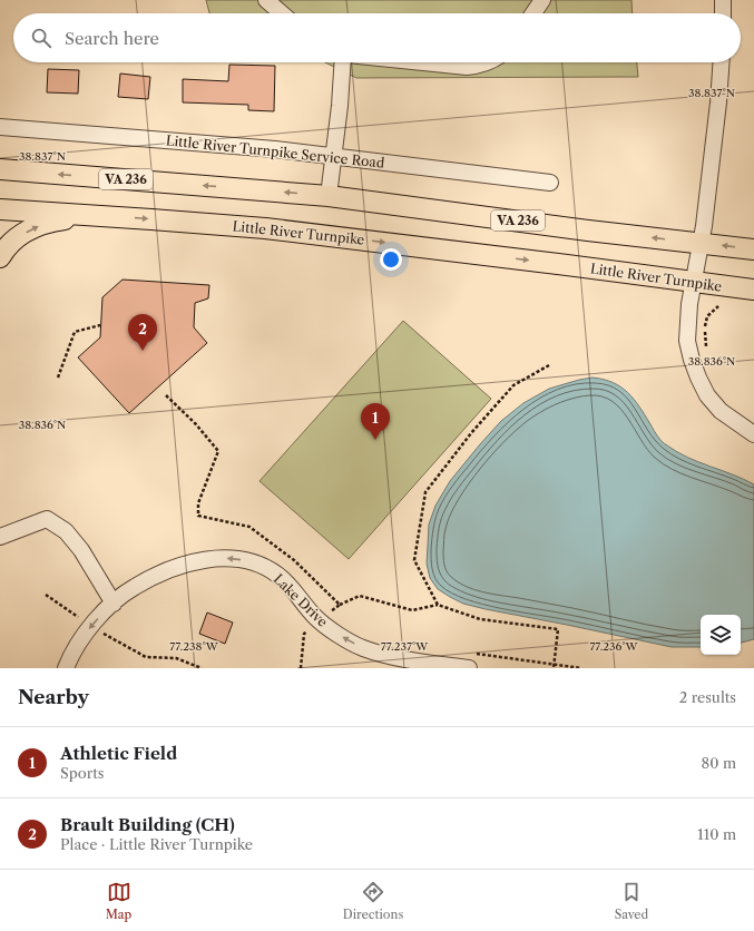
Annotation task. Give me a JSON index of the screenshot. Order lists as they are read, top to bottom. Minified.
{"streets":{"main road":["VA 236","Little River Turnpike"],"street":["Little River Turnpike Service Road","Lake Drive"]},"one_way":["Lake Drive"],"page":{"search":"Search here","pins":["2","1"],"heading":["Nearby","2 results"],"list":[{"mark":"1","name":"Athletic Field","note":"Sports","value":"80 m"},{"mark":"2","name":"Brault Building (CH)","note":"Place · Little River Turnpike","value":"110 m"}],"nav":["Map","Directions","Saved"]},"coordinates":["38.837°N","38.836°N","77.238°W","77.237°W","77.236°W"]}
